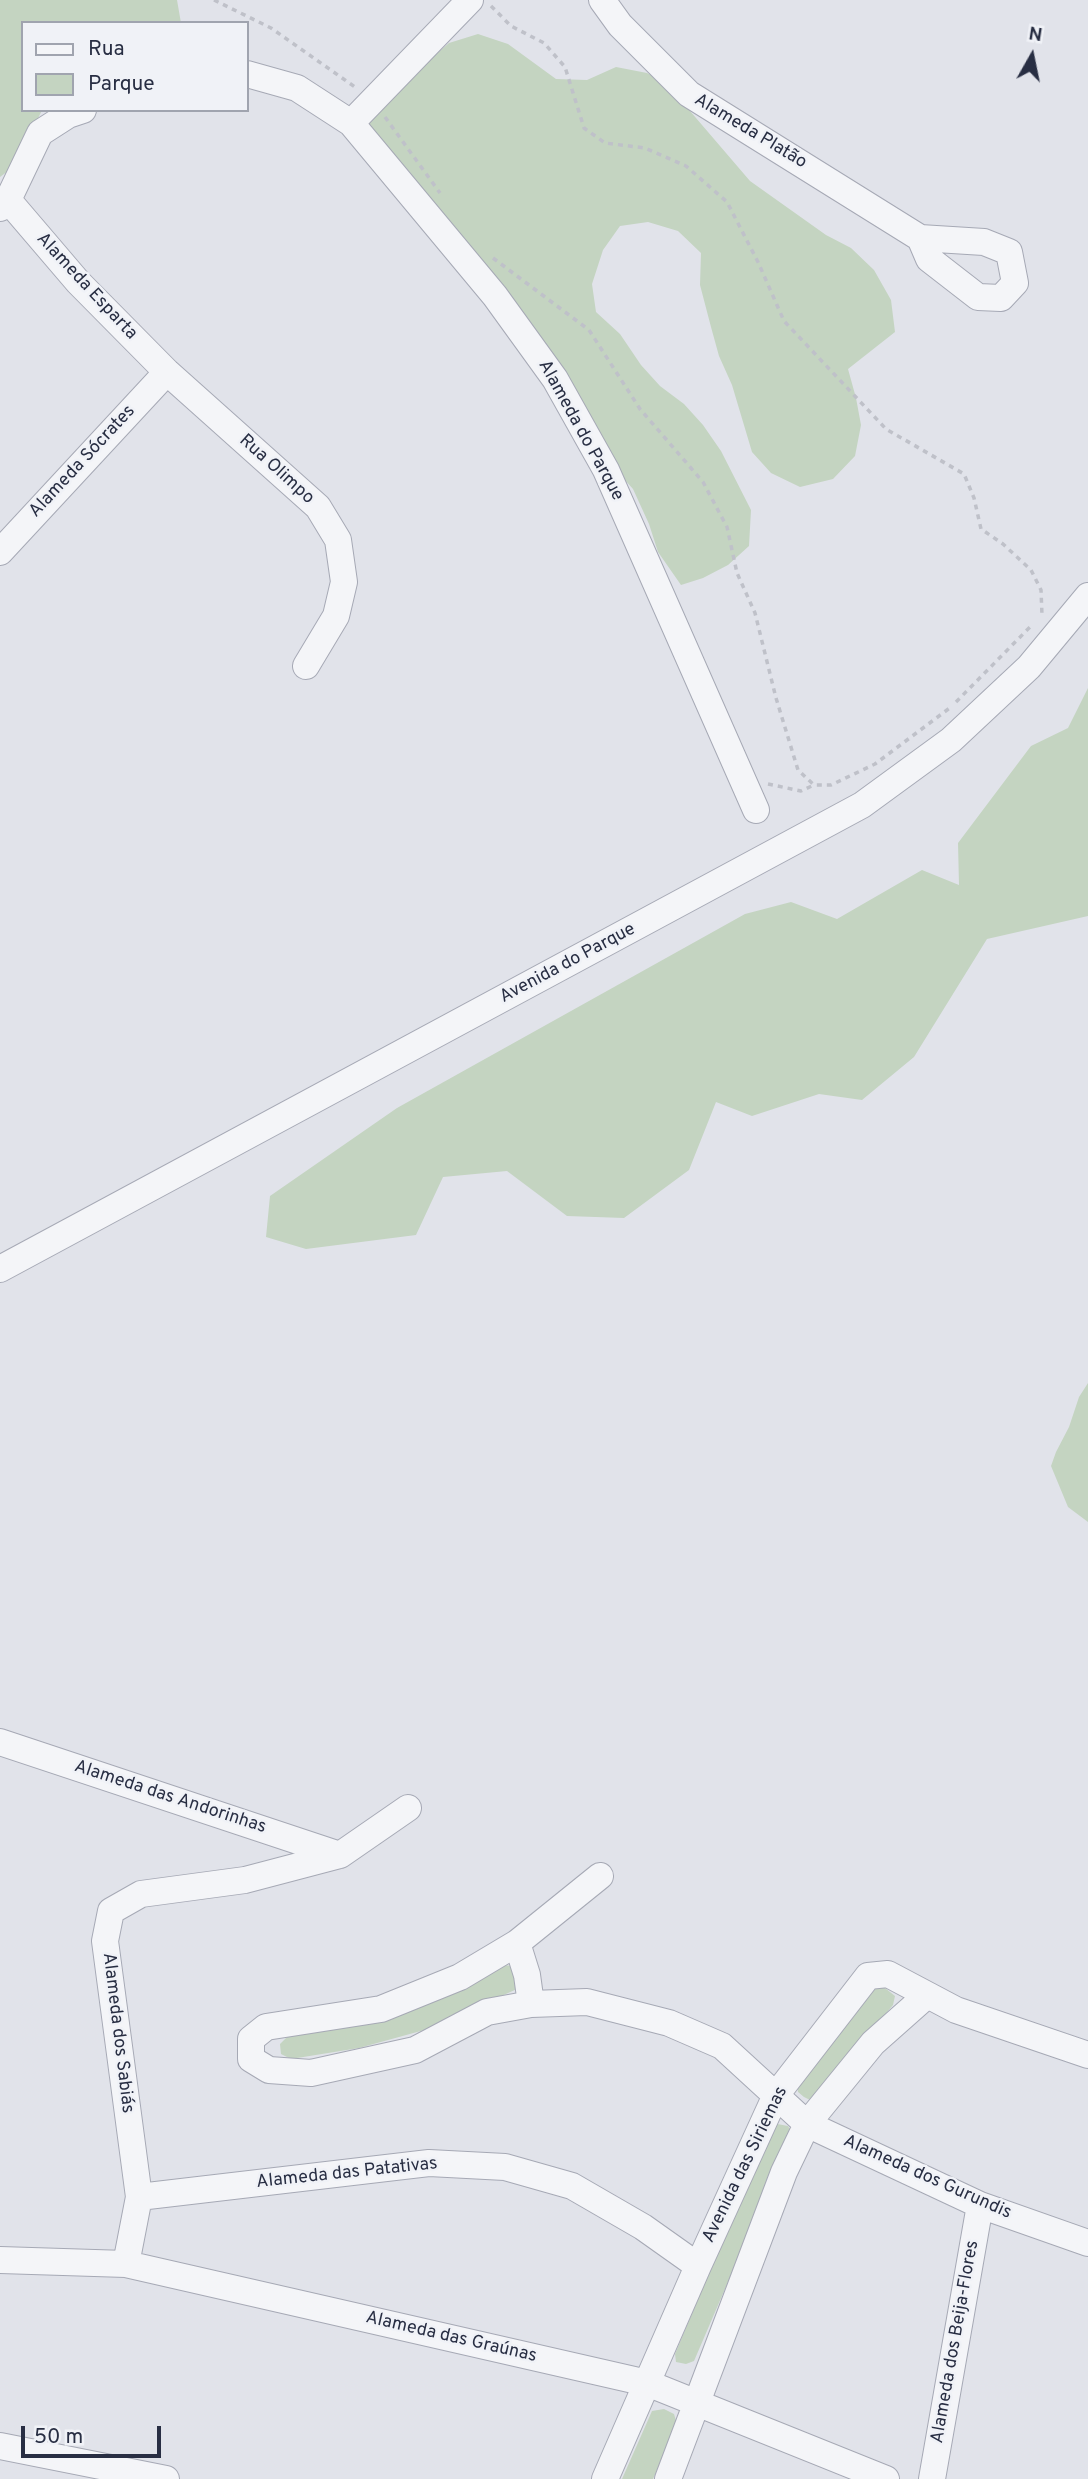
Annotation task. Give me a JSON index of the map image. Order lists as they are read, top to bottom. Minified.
{"streets":{"street":["Alameda Platão","Alameda Esparta","Alameda do Parque","Alameda Sócrates","Rua Olimpo","Avenida do Parque","Alameda das Andorinhas","Alameda dos Sabiás","Avenida das Siriemas","Alameda das Patativas","Alameda dos Gurundis","Alameda das Graúnas","Alameda dos Beija-Flores"]},"crossings":[["Alameda Esparta","Alameda Sócrates"],["Alameda Esparta","Rua Olimpo"],["Alameda Sócrates","Rua Olimpo"],["Alameda das Andorinhas","Alameda dos Sabiás"],["Alameda dos Sabiás","Alameda das Patativas"],["Alameda dos Sabiás","Alameda das Graúnas"],["Avenida das Siriemas","Alameda das Patativas"],["Avenida das Siriemas","Alameda dos Gurundis"],["Avenida das Siriemas","Alameda das Graúnas"],["Alameda dos Gurundis","Alameda dos Beija-Flores"]],"legend":["Rua","Parque"],"scale_bar":"50 m","north":"top"}
